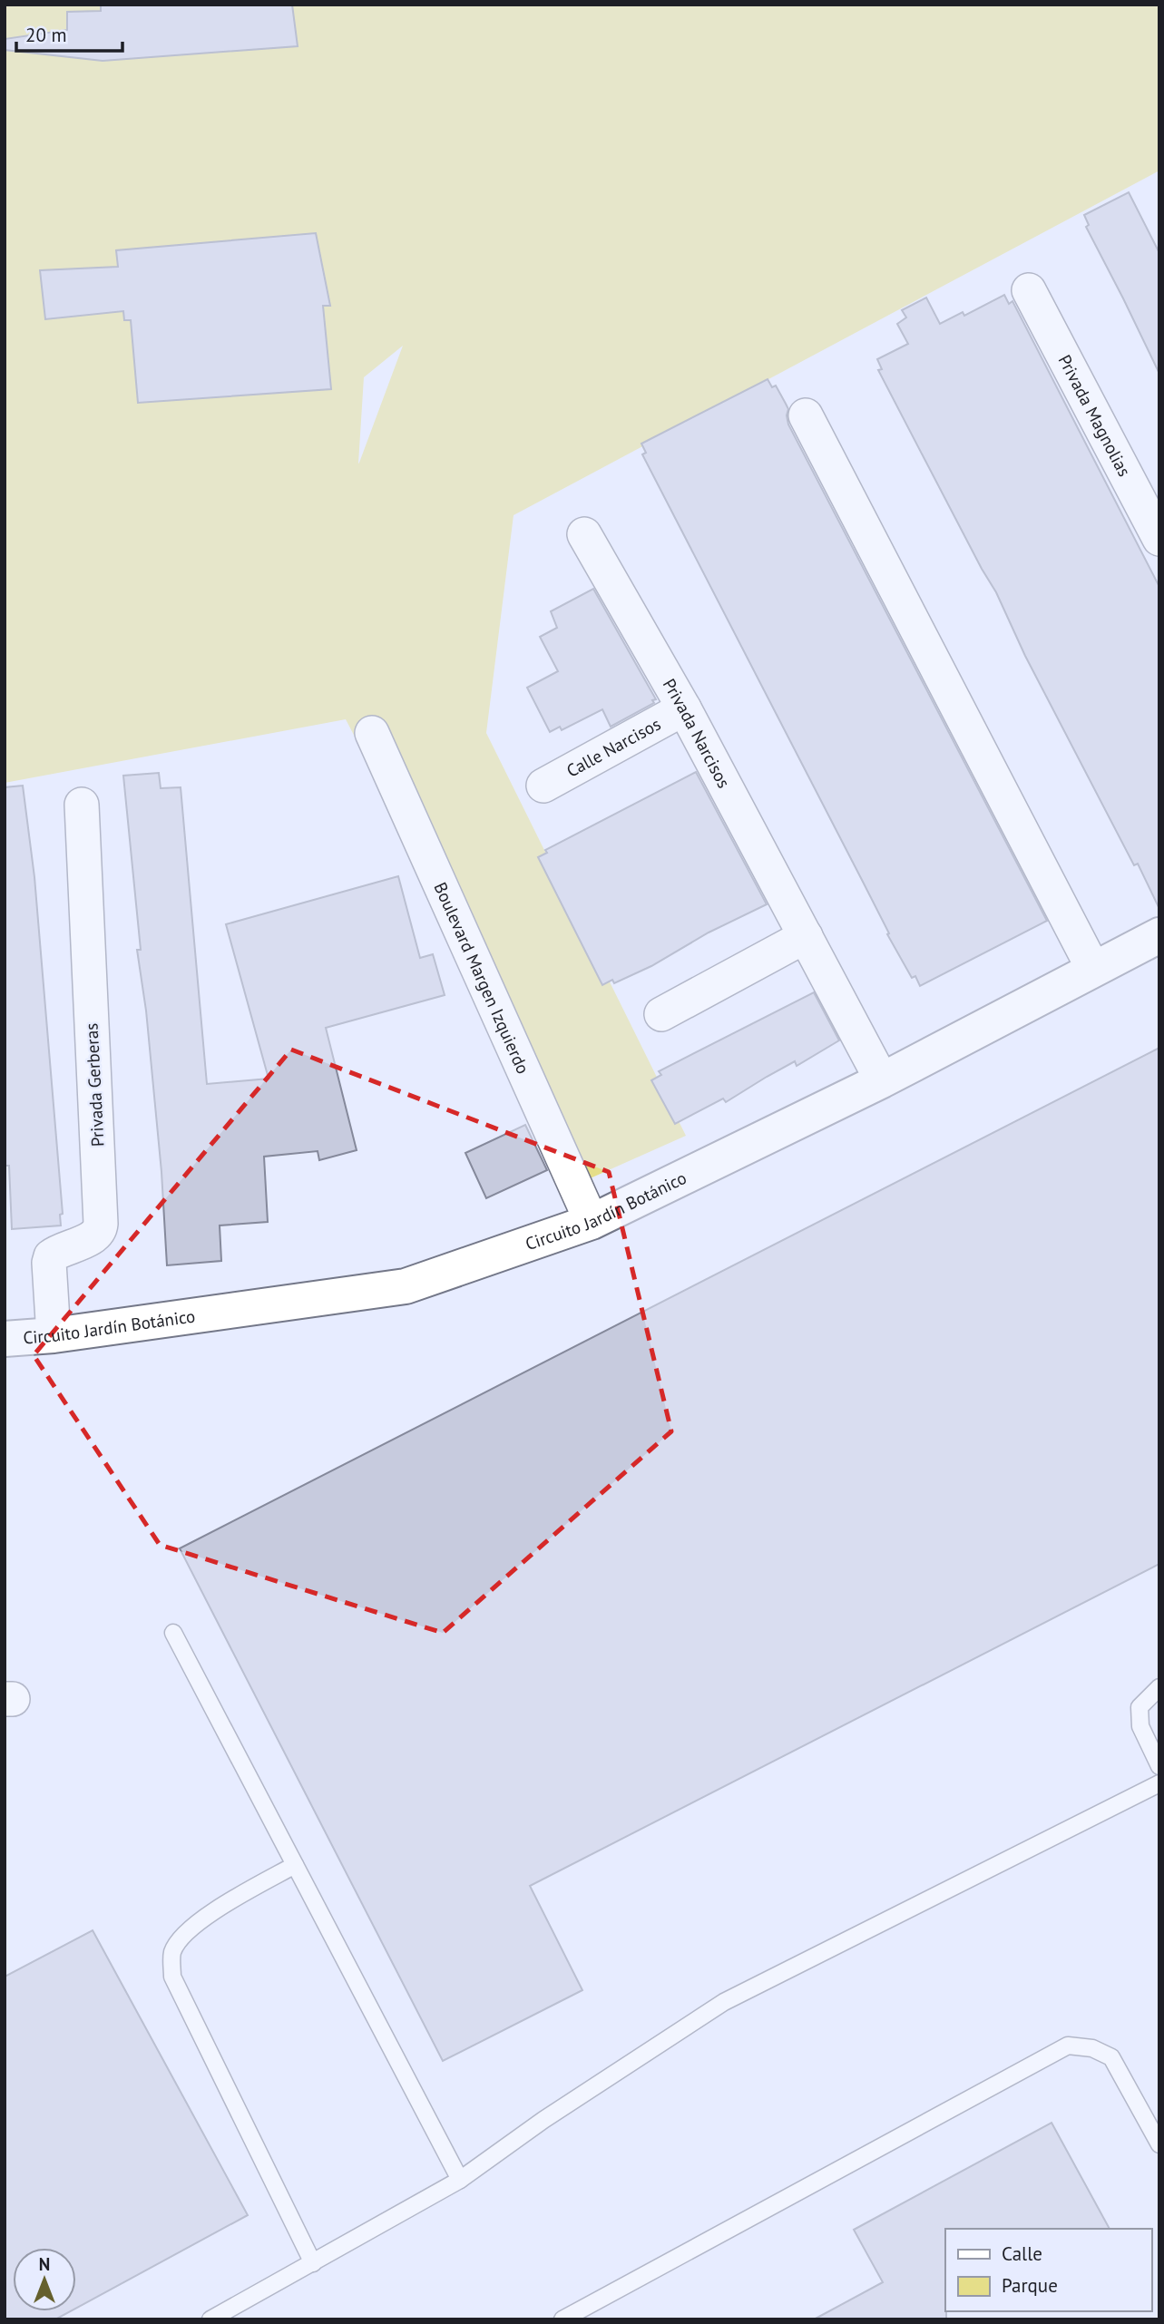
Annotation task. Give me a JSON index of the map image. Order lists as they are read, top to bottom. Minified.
{"streets":{"street":["Privada Magnolias","Privada Narcisos","Calle Narcisos","Boulevard Margen Izquierdo","Privada Gerberas","Circuito Jardín Botánico"]},"crossings":[["Privada Narcisos","Calle Narcisos"],["Privada Narcisos","Circuito Jardín Botánico"],["Boulevard Margen Izquierdo","Circuito Jardín Botánico"],["Privada Gerberas","Circuito Jardín Botánico"]],"legend":["Calle","Parque"],"scale_bar":"20 m","north":"top"}
